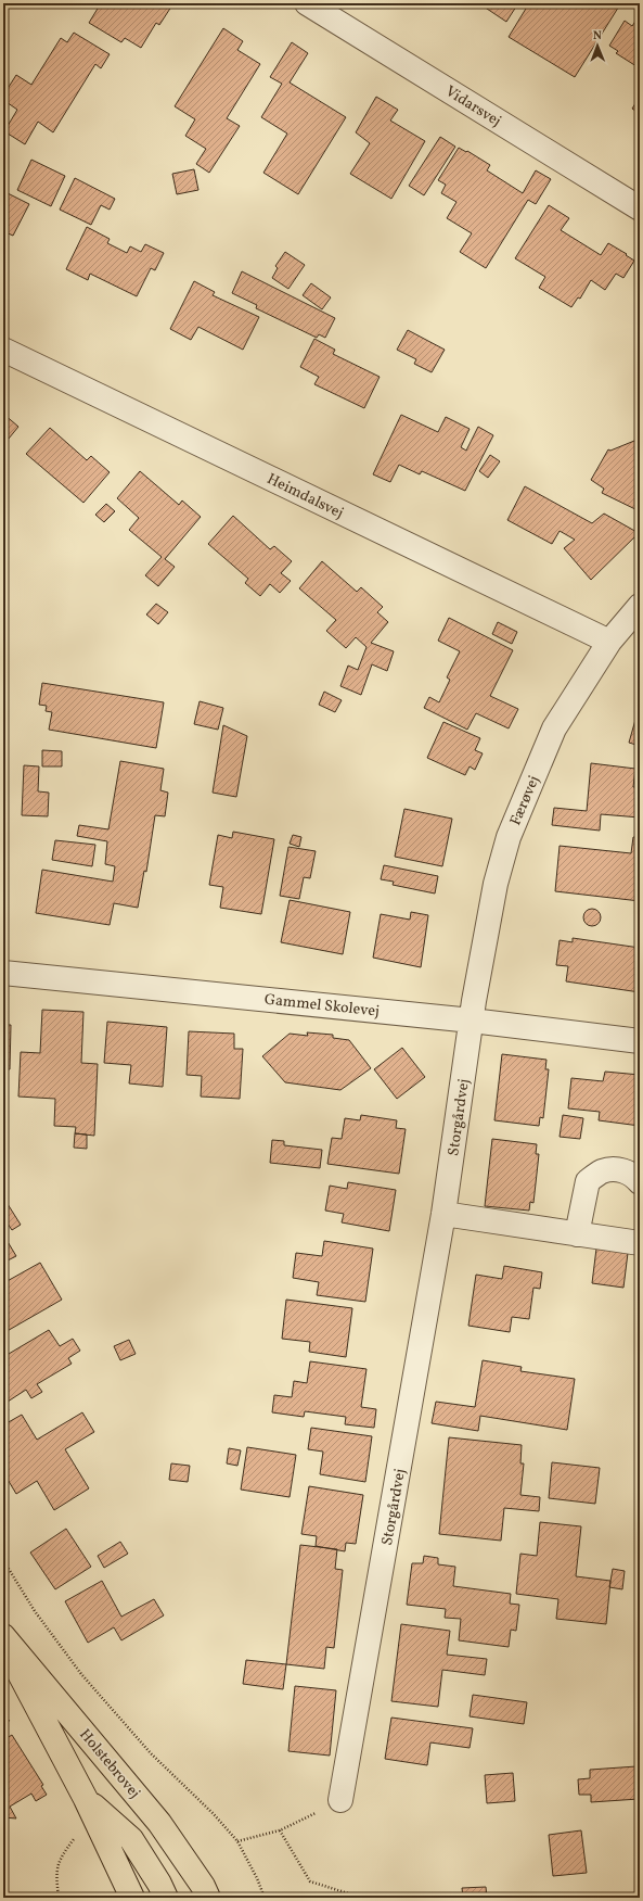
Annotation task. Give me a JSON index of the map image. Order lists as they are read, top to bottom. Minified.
{"streets":{"main road":["Holstebrovej"],"street":["Vidarsvej","Heimdalsvej","Færøvej","Gammel Skolevej","Storgårdvej"]},"crossings":[["Heimdalsvej","Færøvej"],["Færøvej","Gammel Skolevej"],["Færøvej","Storgårdvej"],["Gammel Skolevej","Storgårdvej"]],"north":"top"}
